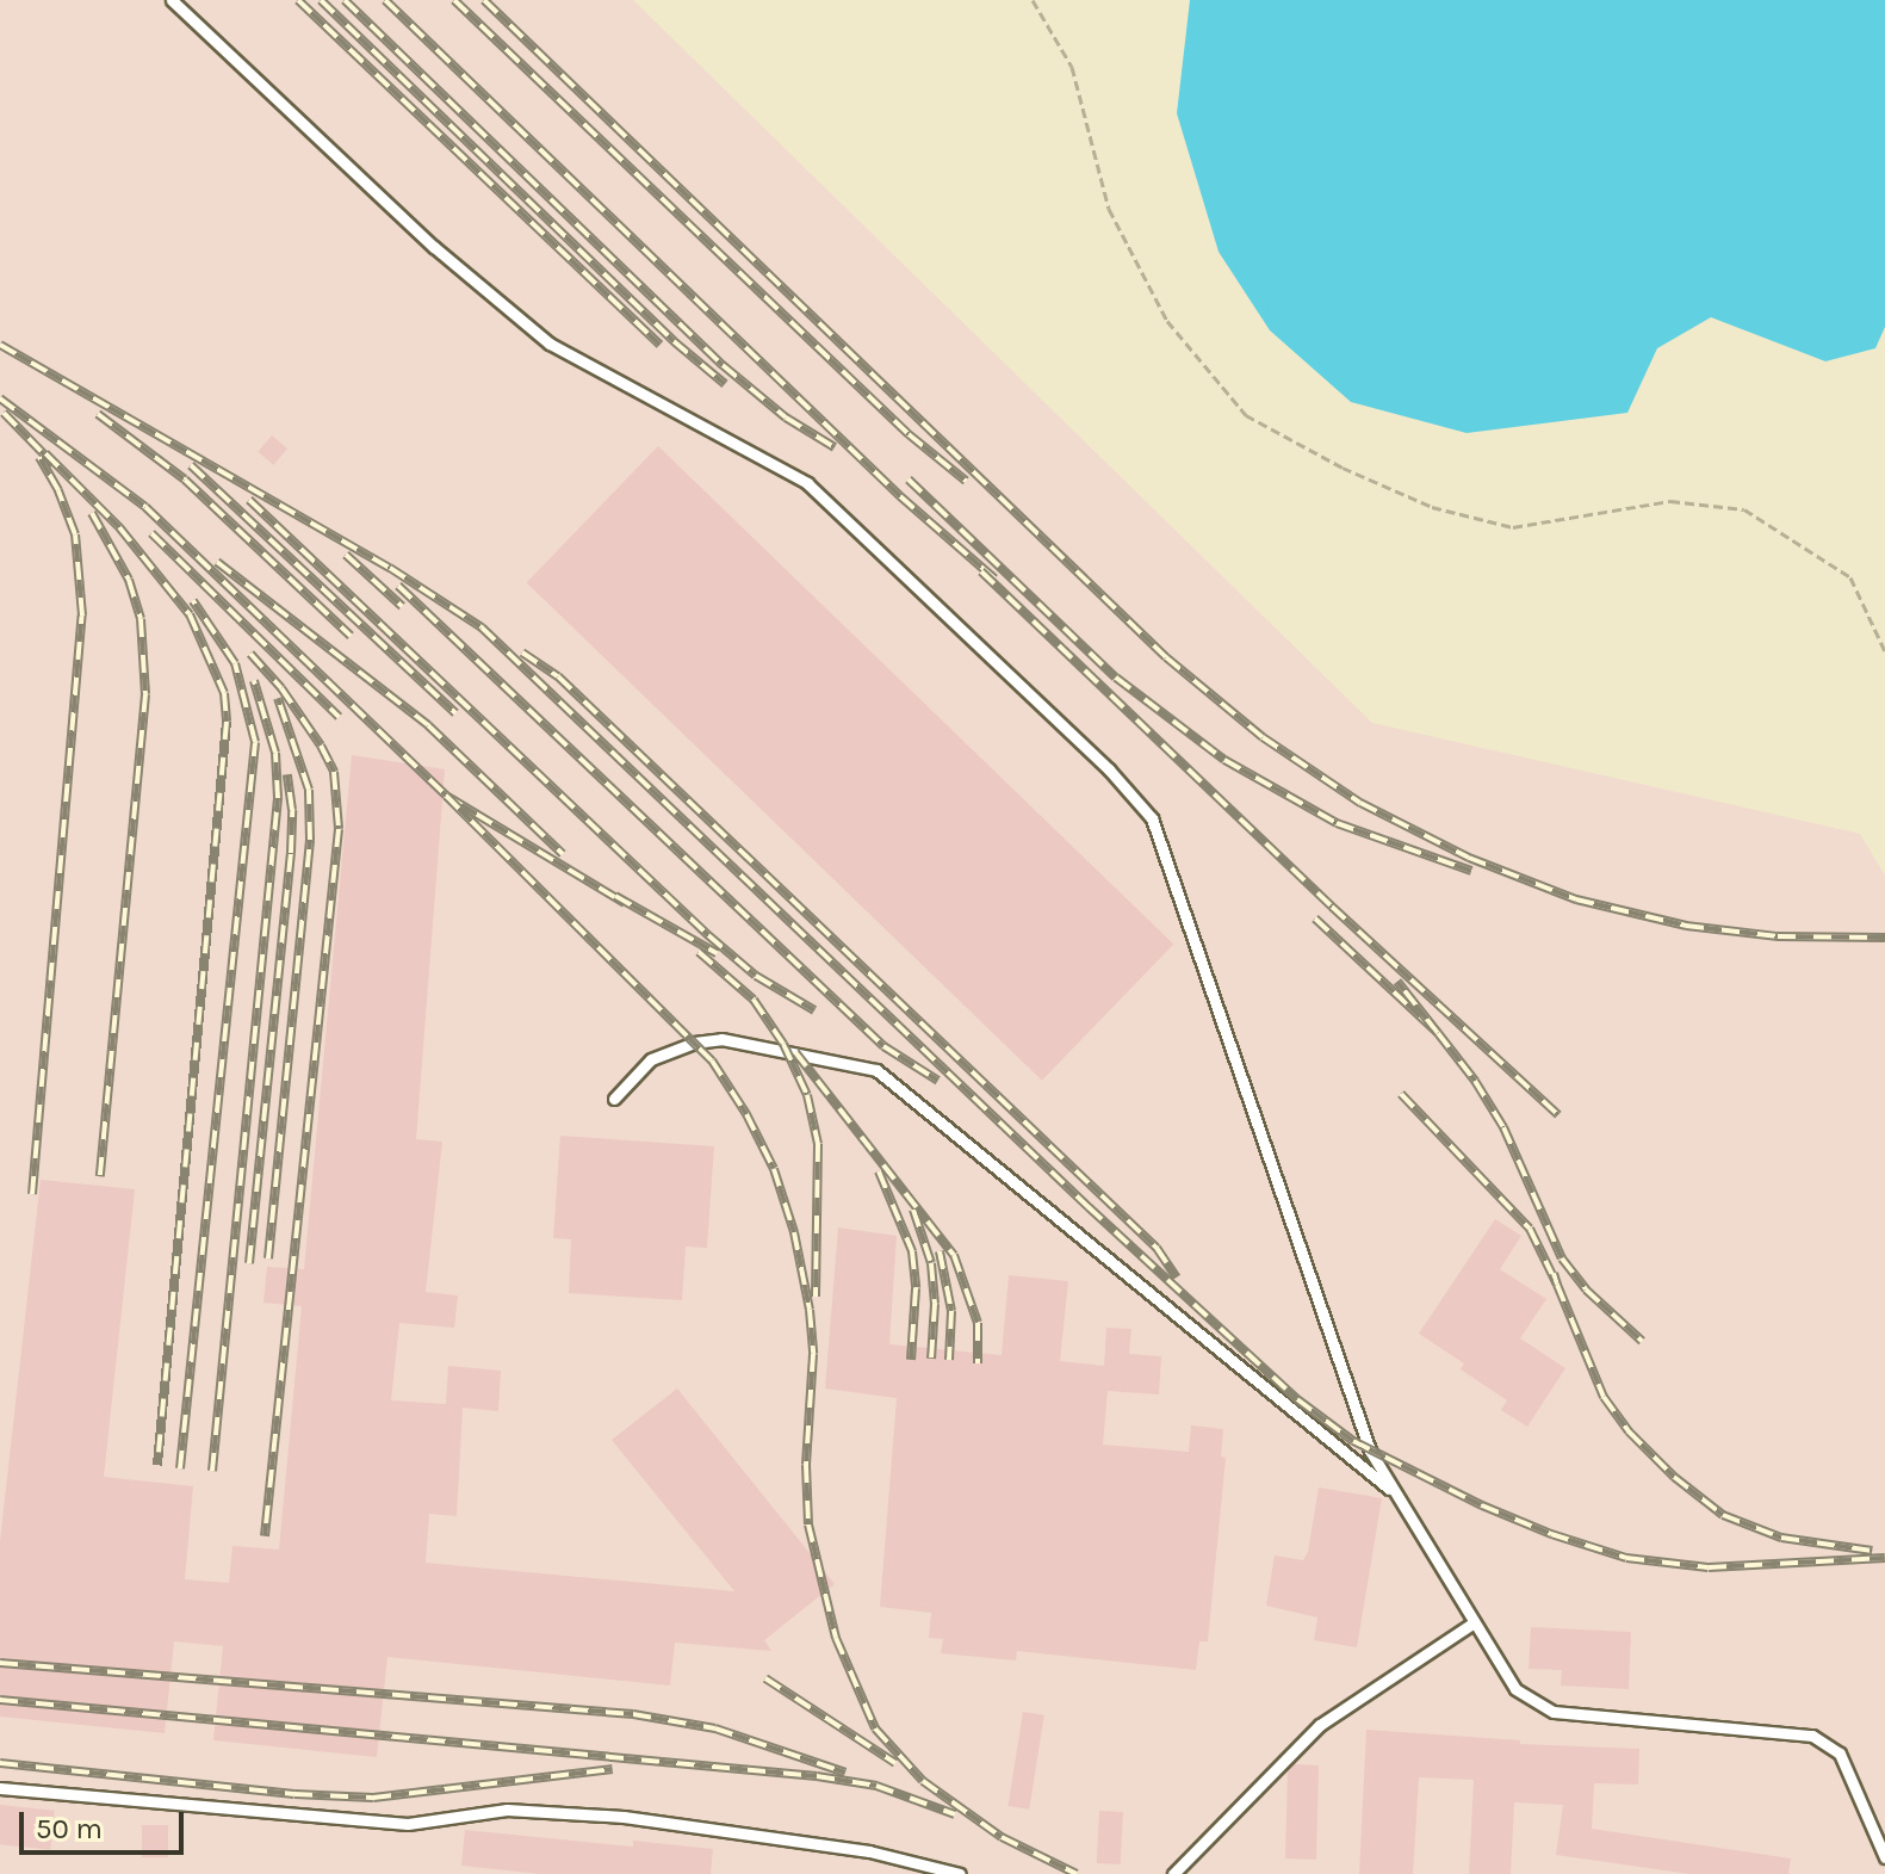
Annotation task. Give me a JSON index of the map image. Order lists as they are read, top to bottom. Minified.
{"scale_bar":"50 m"}
